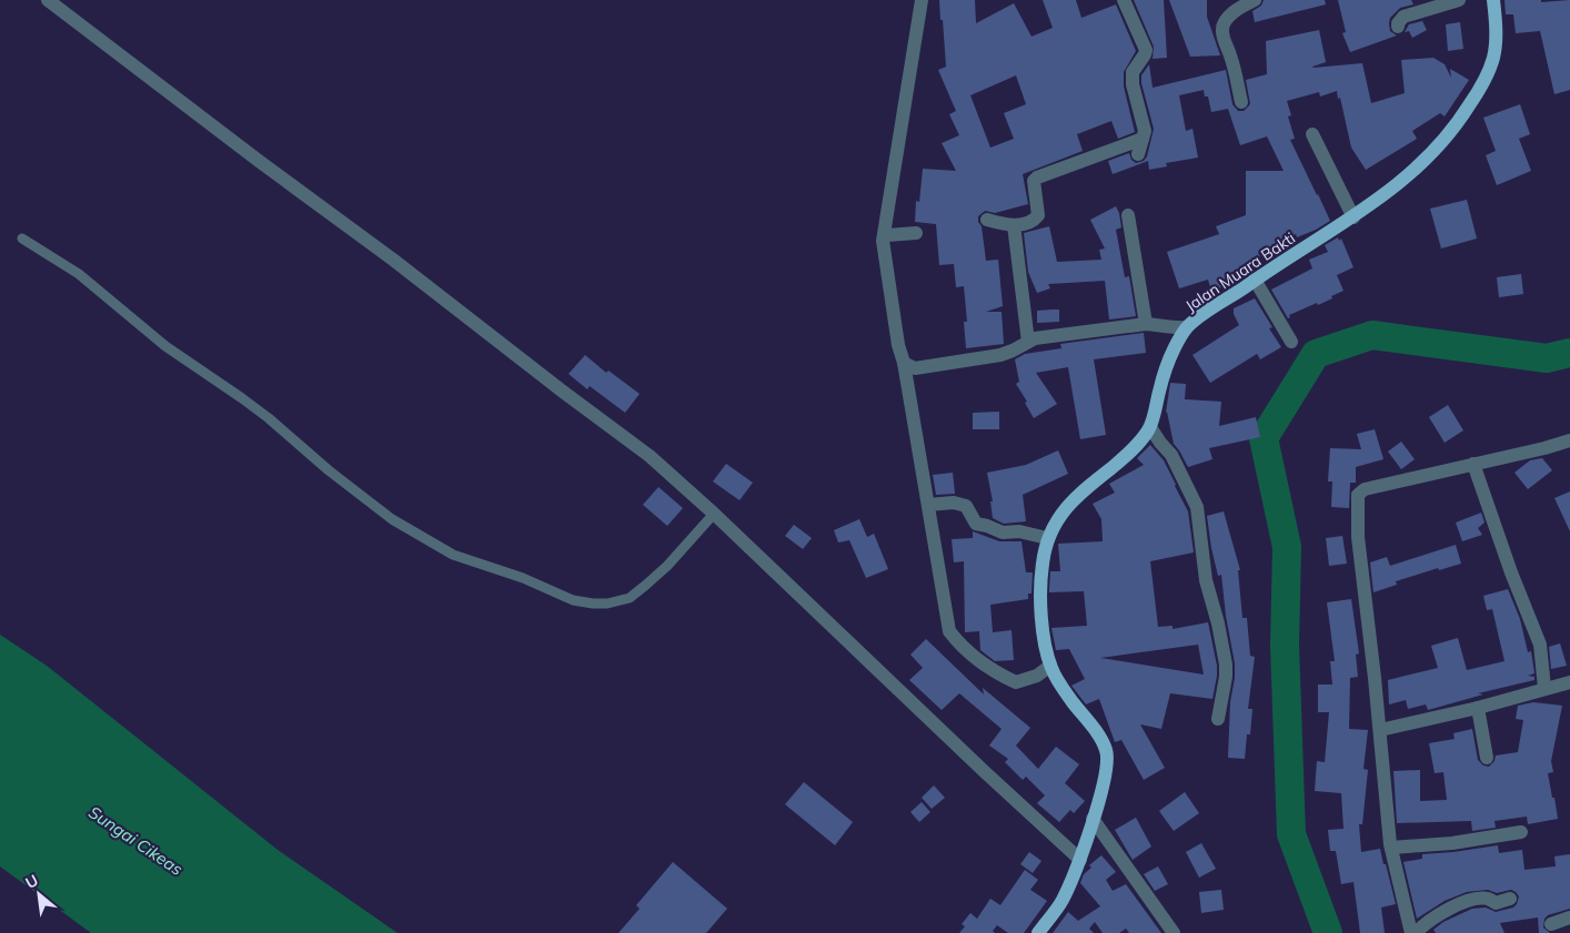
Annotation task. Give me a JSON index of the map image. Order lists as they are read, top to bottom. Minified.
{"streets":{"main road":["Jalan Muara Bakti"]},"water":["Sungai Cikeas"],"north":"top left"}
